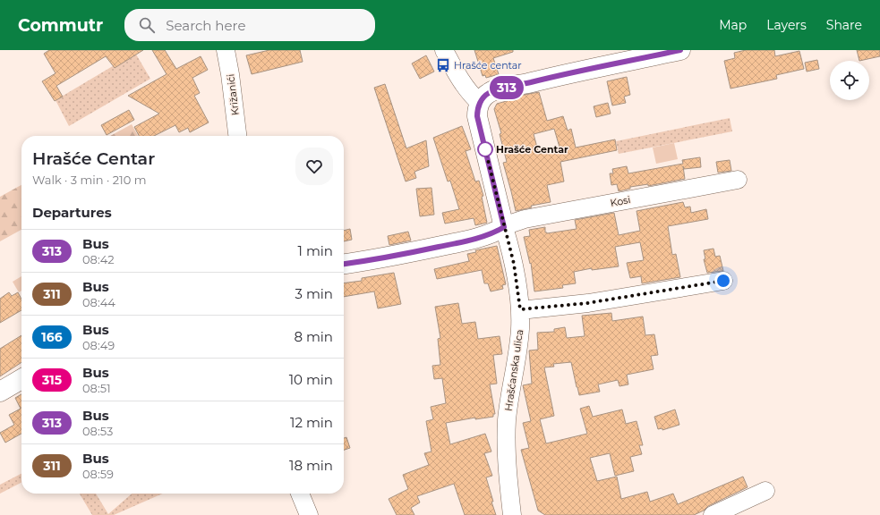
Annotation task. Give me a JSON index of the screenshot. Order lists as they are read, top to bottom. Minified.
{"streets":{"street":["Križanići","Kosi","Hrašćanska ulica"]},"crossings":[["Kosi","Hrašćanska ulica"]],"places":{"bus stop":["Hrašće centar"],"other":["Hrašće Centar"]},"lines":["bus line 313"],"page":{"header":"Commutr","search":"Search here","nav":["Map","Layers","Share"],"on_map":"313","heading":[["Hrašće Centar","Walk · 3 min · 210 m"],"Departures"],"list":[{"mark":"313","name":"Bus","note":"08:42","value":"1 min"},{"mark":"311","name":"Bus","note":"08:44","value":"3 min"},{"mark":"166","name":"Bus","note":"08:49","value":"8 min"},{"mark":"315","name":"Bus","note":"08:51","value":"10 min"},{"mark":"313","name":"Bus","note":"08:53","value":"12 min"},{"mark":"311","name":"Bus","note":"08:59","value":"18 min"}]}}
